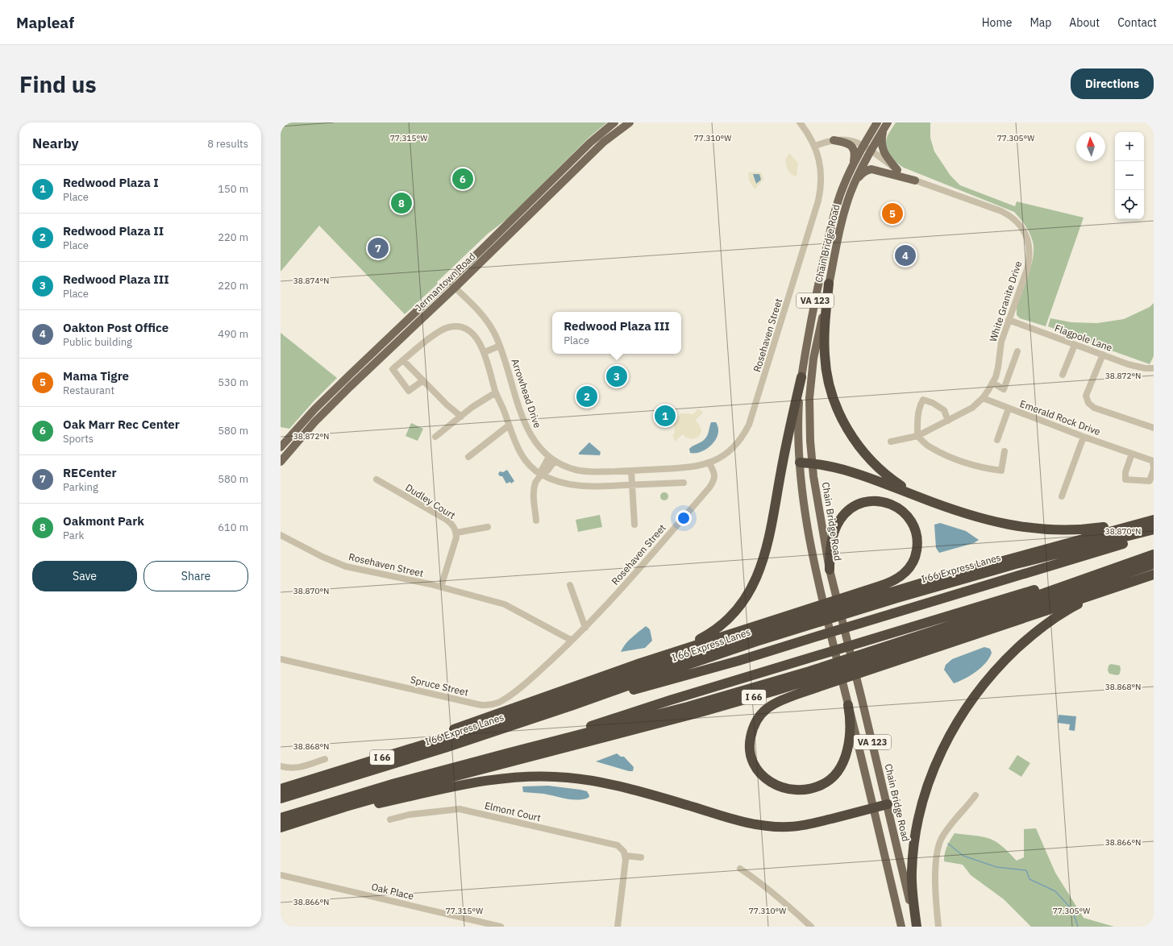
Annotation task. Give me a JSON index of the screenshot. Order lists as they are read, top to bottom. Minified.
{"streets":{"highway":["I 66 Express Lanes","I 66"],"main road":["Chain Bridge Road","Jermantown Road","VA 123"],"street":["White Granite Drive","Rosehaven Street","Flagpole Lane","Arrowhead Drive","Emerald Rock Drive","Dudley Court","Spruce Street","Elmont Court","Oak Place"]},"crossings":[["Chain Bridge Road","White Granite Drive"],["Jermantown Road","Arrowhead Drive"],["White Granite Drive","Rosehaven Street"],["White Granite Drive","Flagpole Lane"],["White Granite Drive","Emerald Rock Drive"],["Rosehaven Street","Arrowhead Drive"],["Rosehaven Street","Dudley Court"],["Rosehaven Street","Spruce Street"]],"north":"top","page":{"header":"Mapleaf","nav":["Home","Map","About","Contact"],"buttons":["Directions",["Save","Share"]],"title":"Find us","heading":["Nearby","8 results"],"map_buttons":["+","−"],"list":[{"mark":"1","name":"Redwood Plaza I","note":"Place","value":"150 m"},{"mark":"2","name":"Redwood Plaza II","note":"Place","value":"220 m"},{"mark":"3","name":"Redwood Plaza III","note":"Place","value":"220 m"},{"mark":"4","name":"Oakton Post Office","note":"Public building","value":"490 m"},{"mark":"5","name":"Mama Tigre","note":"Restaurant","value":"530 m"},{"mark":"6","name":"Oak Marr Rec Center","note":"Sports","value":"580 m"},{"mark":"7","name":"RECenter","note":"Parking","value":"580 m"},{"mark":"8","name":"Oakmont Park","note":"Park","value":"610 m"}],"pins":["6","8","5","7","4","3","2","1"],"popup":["Redwood Plaza III","Place"]},"coordinates":["77.315°W","77.310°W","77.305°W","38.874°N","38.872°N","38.870°N","38.868°N","38.866°N"]}
